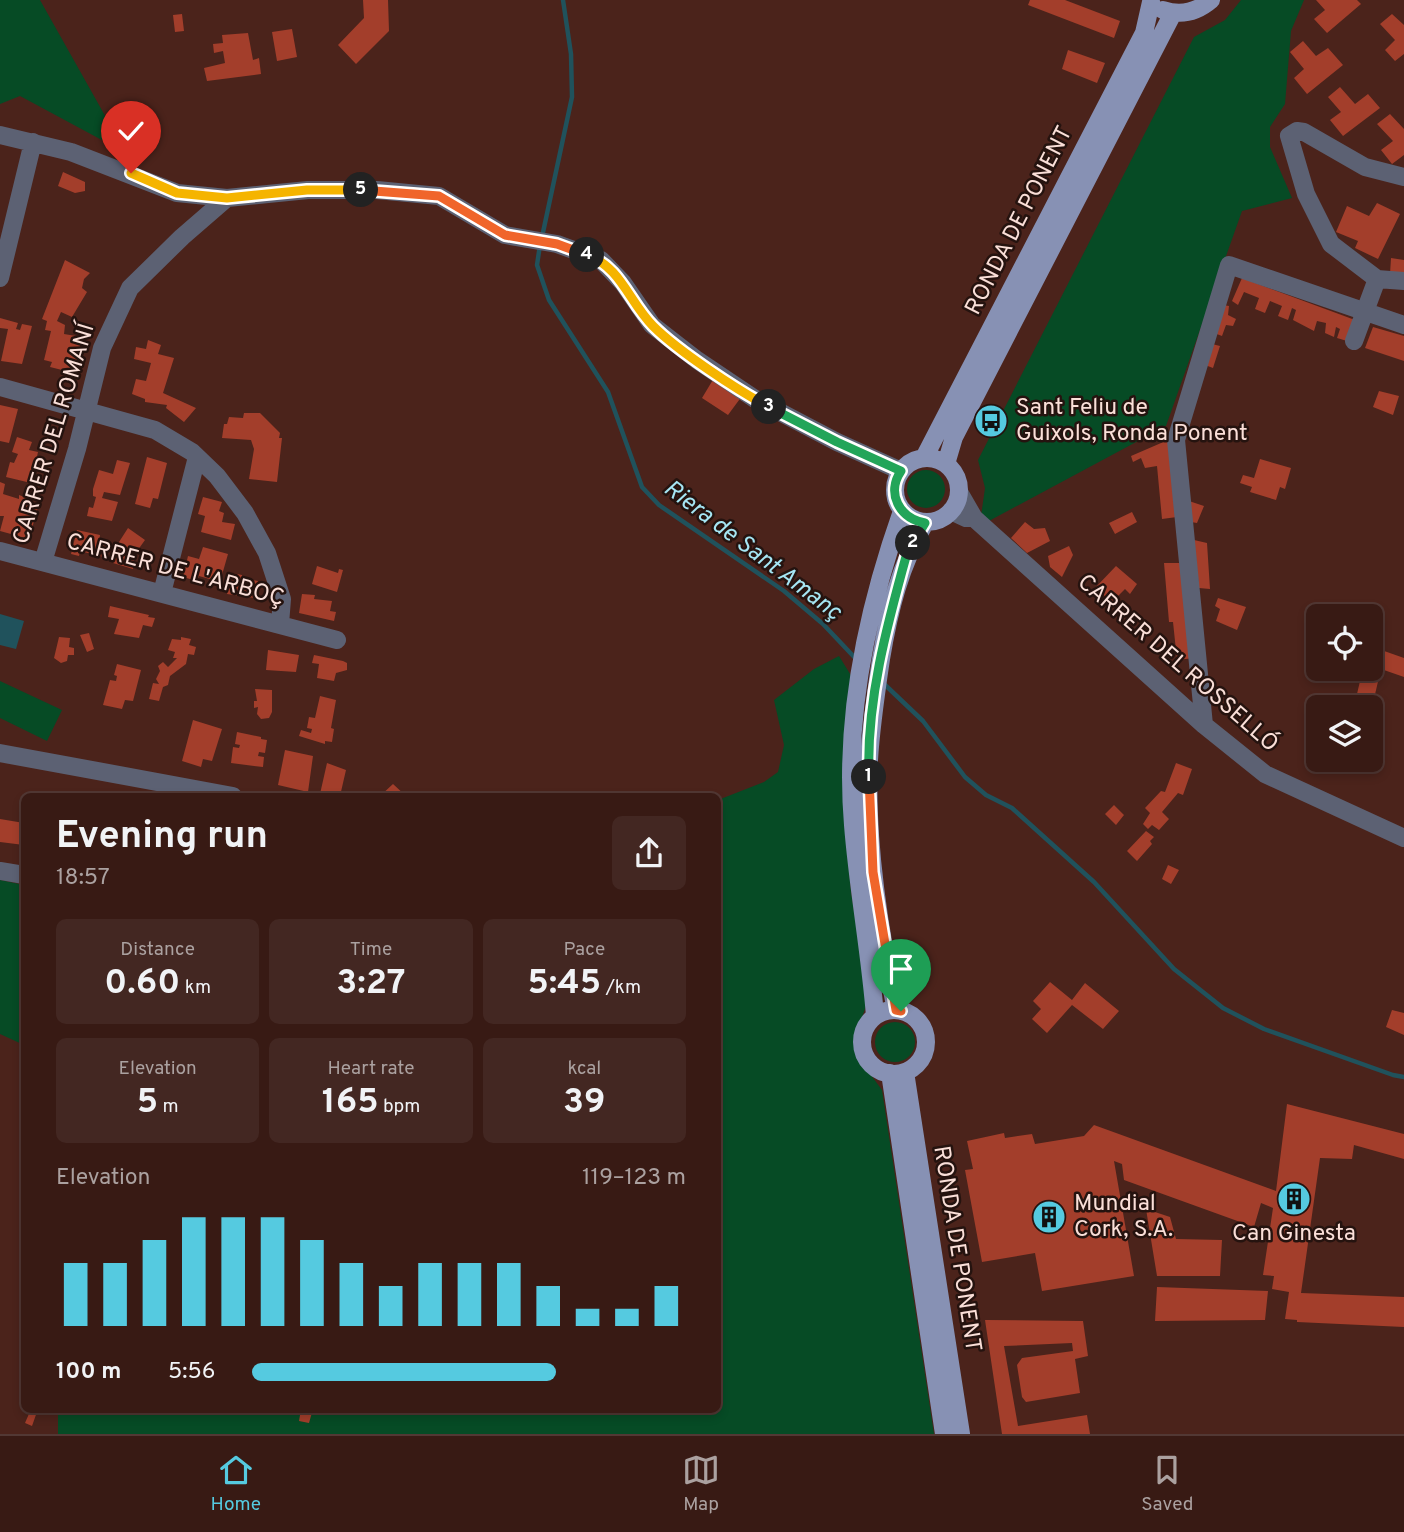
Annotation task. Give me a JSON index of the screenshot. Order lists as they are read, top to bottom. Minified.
{"streets":{"main road":["RONDA DE PONENT"],"street":["CARRER DEL ROMANÍ","CARRER DE L'ARBOÇ","CARRER DEL ROSSELLÓ"]},"crossings":[["RONDA DE PONENT","CARRER DEL ROSSELLÓ"],["CARRER DEL ROMANÍ","CARRER DE L'ARBOÇ"]],"water":["Riera de Sant Amanç"],"places":{"bus stop":["Sant Feliu de Guixols, Ronda Ponent"],"building":["Can Ginesta","Mundial Cork, S.A."]},"page":{"pins":["5","4","3","2","1"],"heading":["Evening run","18:57"],"stats":[["Distance","0.60 km"],["Time","3:27"],["Pace","5:45 /km"],["Elevation","5 m"],["Heart rate","165 bpm"],["kcal","39"]],"chart":["Elevation","119–123 m"],"list":[{"name":"100 m","note":"5:56"}],"tabs":["Home","Map","Saved"]}}
